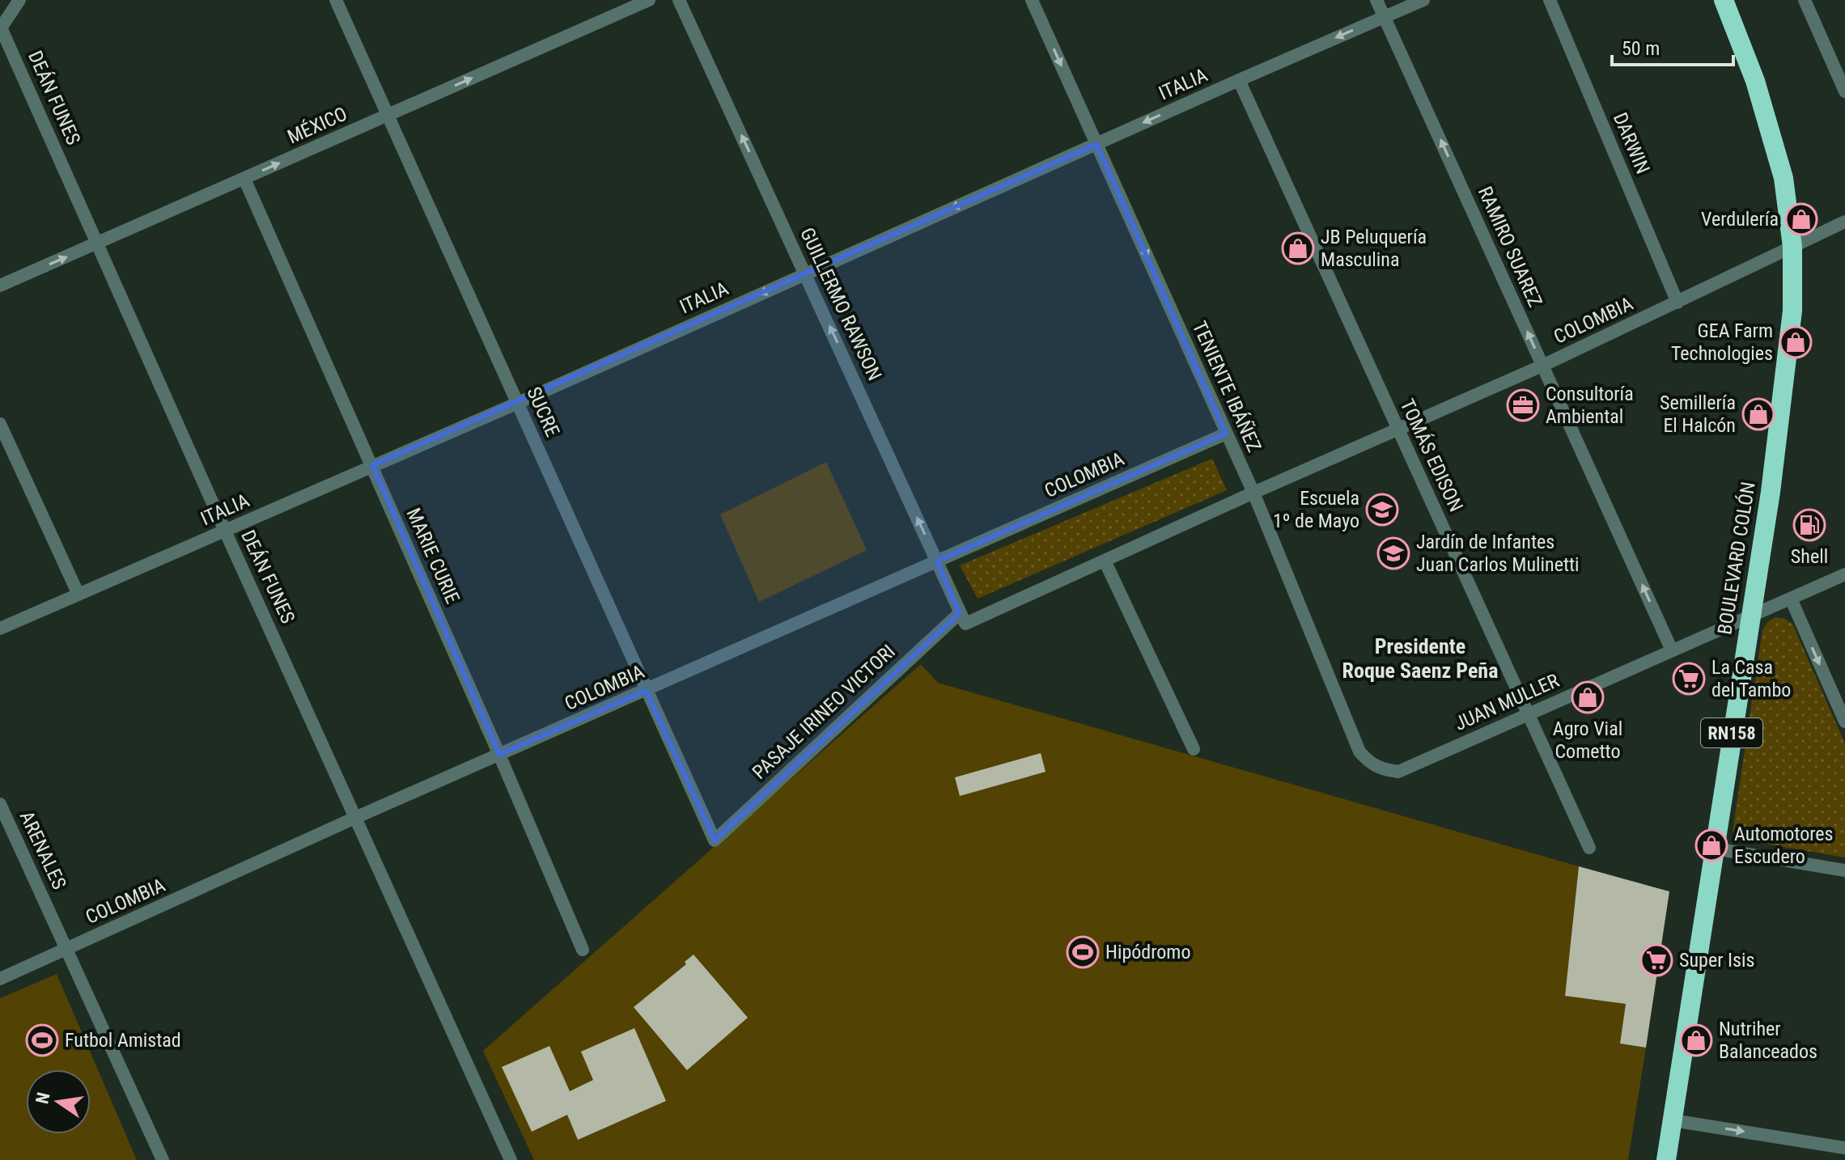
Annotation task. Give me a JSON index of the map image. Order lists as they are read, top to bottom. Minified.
{"streets":{"highway":["BOULEVARD COLÓN","RN158"],"street":["ITALIA","DEÁN FUNES","MÉXICO","DARWIN","RAMIRO SUAREZ","GUILLERMO RAWSON","COLOMBIA","TENIENTE IBÁÑEZ","SUCRE","TOMÁS EDISON","MARIE CURIE","JUAN MULLER","PASAJE IRINEO VICTORI","ARENALES"]},"crossings":[["ITALIA","DEÁN FUNES"],["ITALIA","RAMIRO SUAREZ"],["ITALIA","GUILLERMO RAWSON"],["ITALIA","TENIENTE IBÁÑEZ"],["ITALIA","SUCRE"],["ITALIA","TOMÁS EDISON"],["ITALIA","MARIE CURIE"],["DEÁN FUNES","MÉXICO"],["DEÁN FUNES","COLOMBIA"],["MÉXICO","SUCRE"],["MÉXICO","MARIE CURIE"],["DARWIN","COLOMBIA"],["RAMIRO SUAREZ","COLOMBIA"],["RAMIRO SUAREZ","JUAN MULLER"],["GUILLERMO RAWSON","COLOMBIA"],["GUILLERMO RAWSON","PASAJE IRINEO VICTORI"],["COLOMBIA","TENIENTE IBÁÑEZ"],["COLOMBIA","SUCRE"],["COLOMBIA","TOMÁS EDISON"],["COLOMBIA","MARIE CURIE"],["COLOMBIA","BOULEVARD COLÓN"],["COLOMBIA","PASAJE IRINEO VICTORI"],["COLOMBIA","ARENALES"],["TENIENTE IBÁÑEZ","JUAN MULLER"],["SUCRE","PASAJE IRINEO VICTORI"],["TOMÁS EDISON","JUAN MULLER"],["BOULEVARD COLÓN","JUAN MULLER"]],"one_way":["ITALIA","MÉXICO","RAMIRO SUAREZ","GUILLERMO RAWSON","TENIENTE IBÁÑEZ"],"districts":["Presidente Roque Saenz Peña"],"places":{"shop":["Verdulería","JB Peluquería Masculina","GEA Farm Technologies","Semillería El Halcón","Agro Vial Cometto","Automotores Escudero","Nutriher Balanceados"],"office":["Consultoría Ambiental"],"school or university":["Escuela 1º de Mayo","Jardín de Infantes Juan Carlos Mulinetti"],"fuel station":["Shell"],"supermarket":["La Casa del Tambo","Super Isis"],"sports":["Hipódromo","Futbol Amistad"]},"scale_bar":"50 m","north":"left"}
